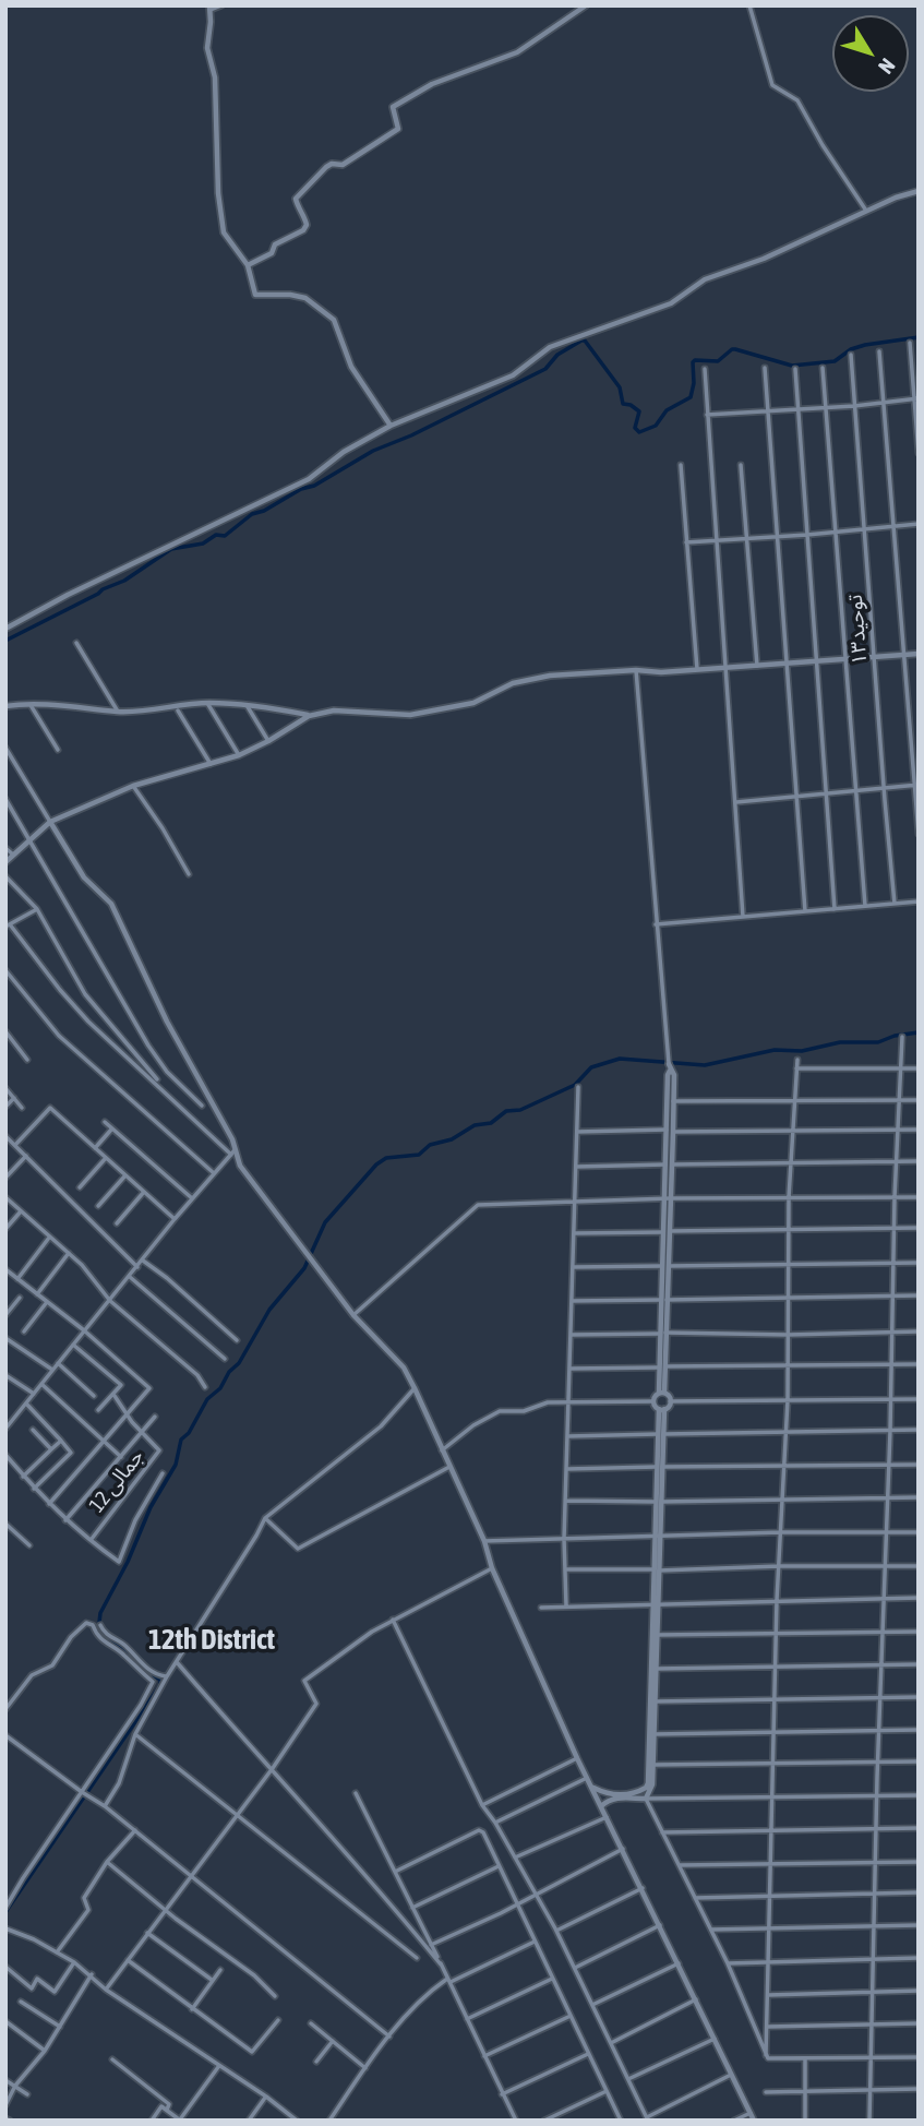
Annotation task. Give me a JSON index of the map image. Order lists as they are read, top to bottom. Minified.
{"streets":{"street":["توحید۱۳","جمالی 12"]},"districts":["12th District"],"north":"bottom right"}
